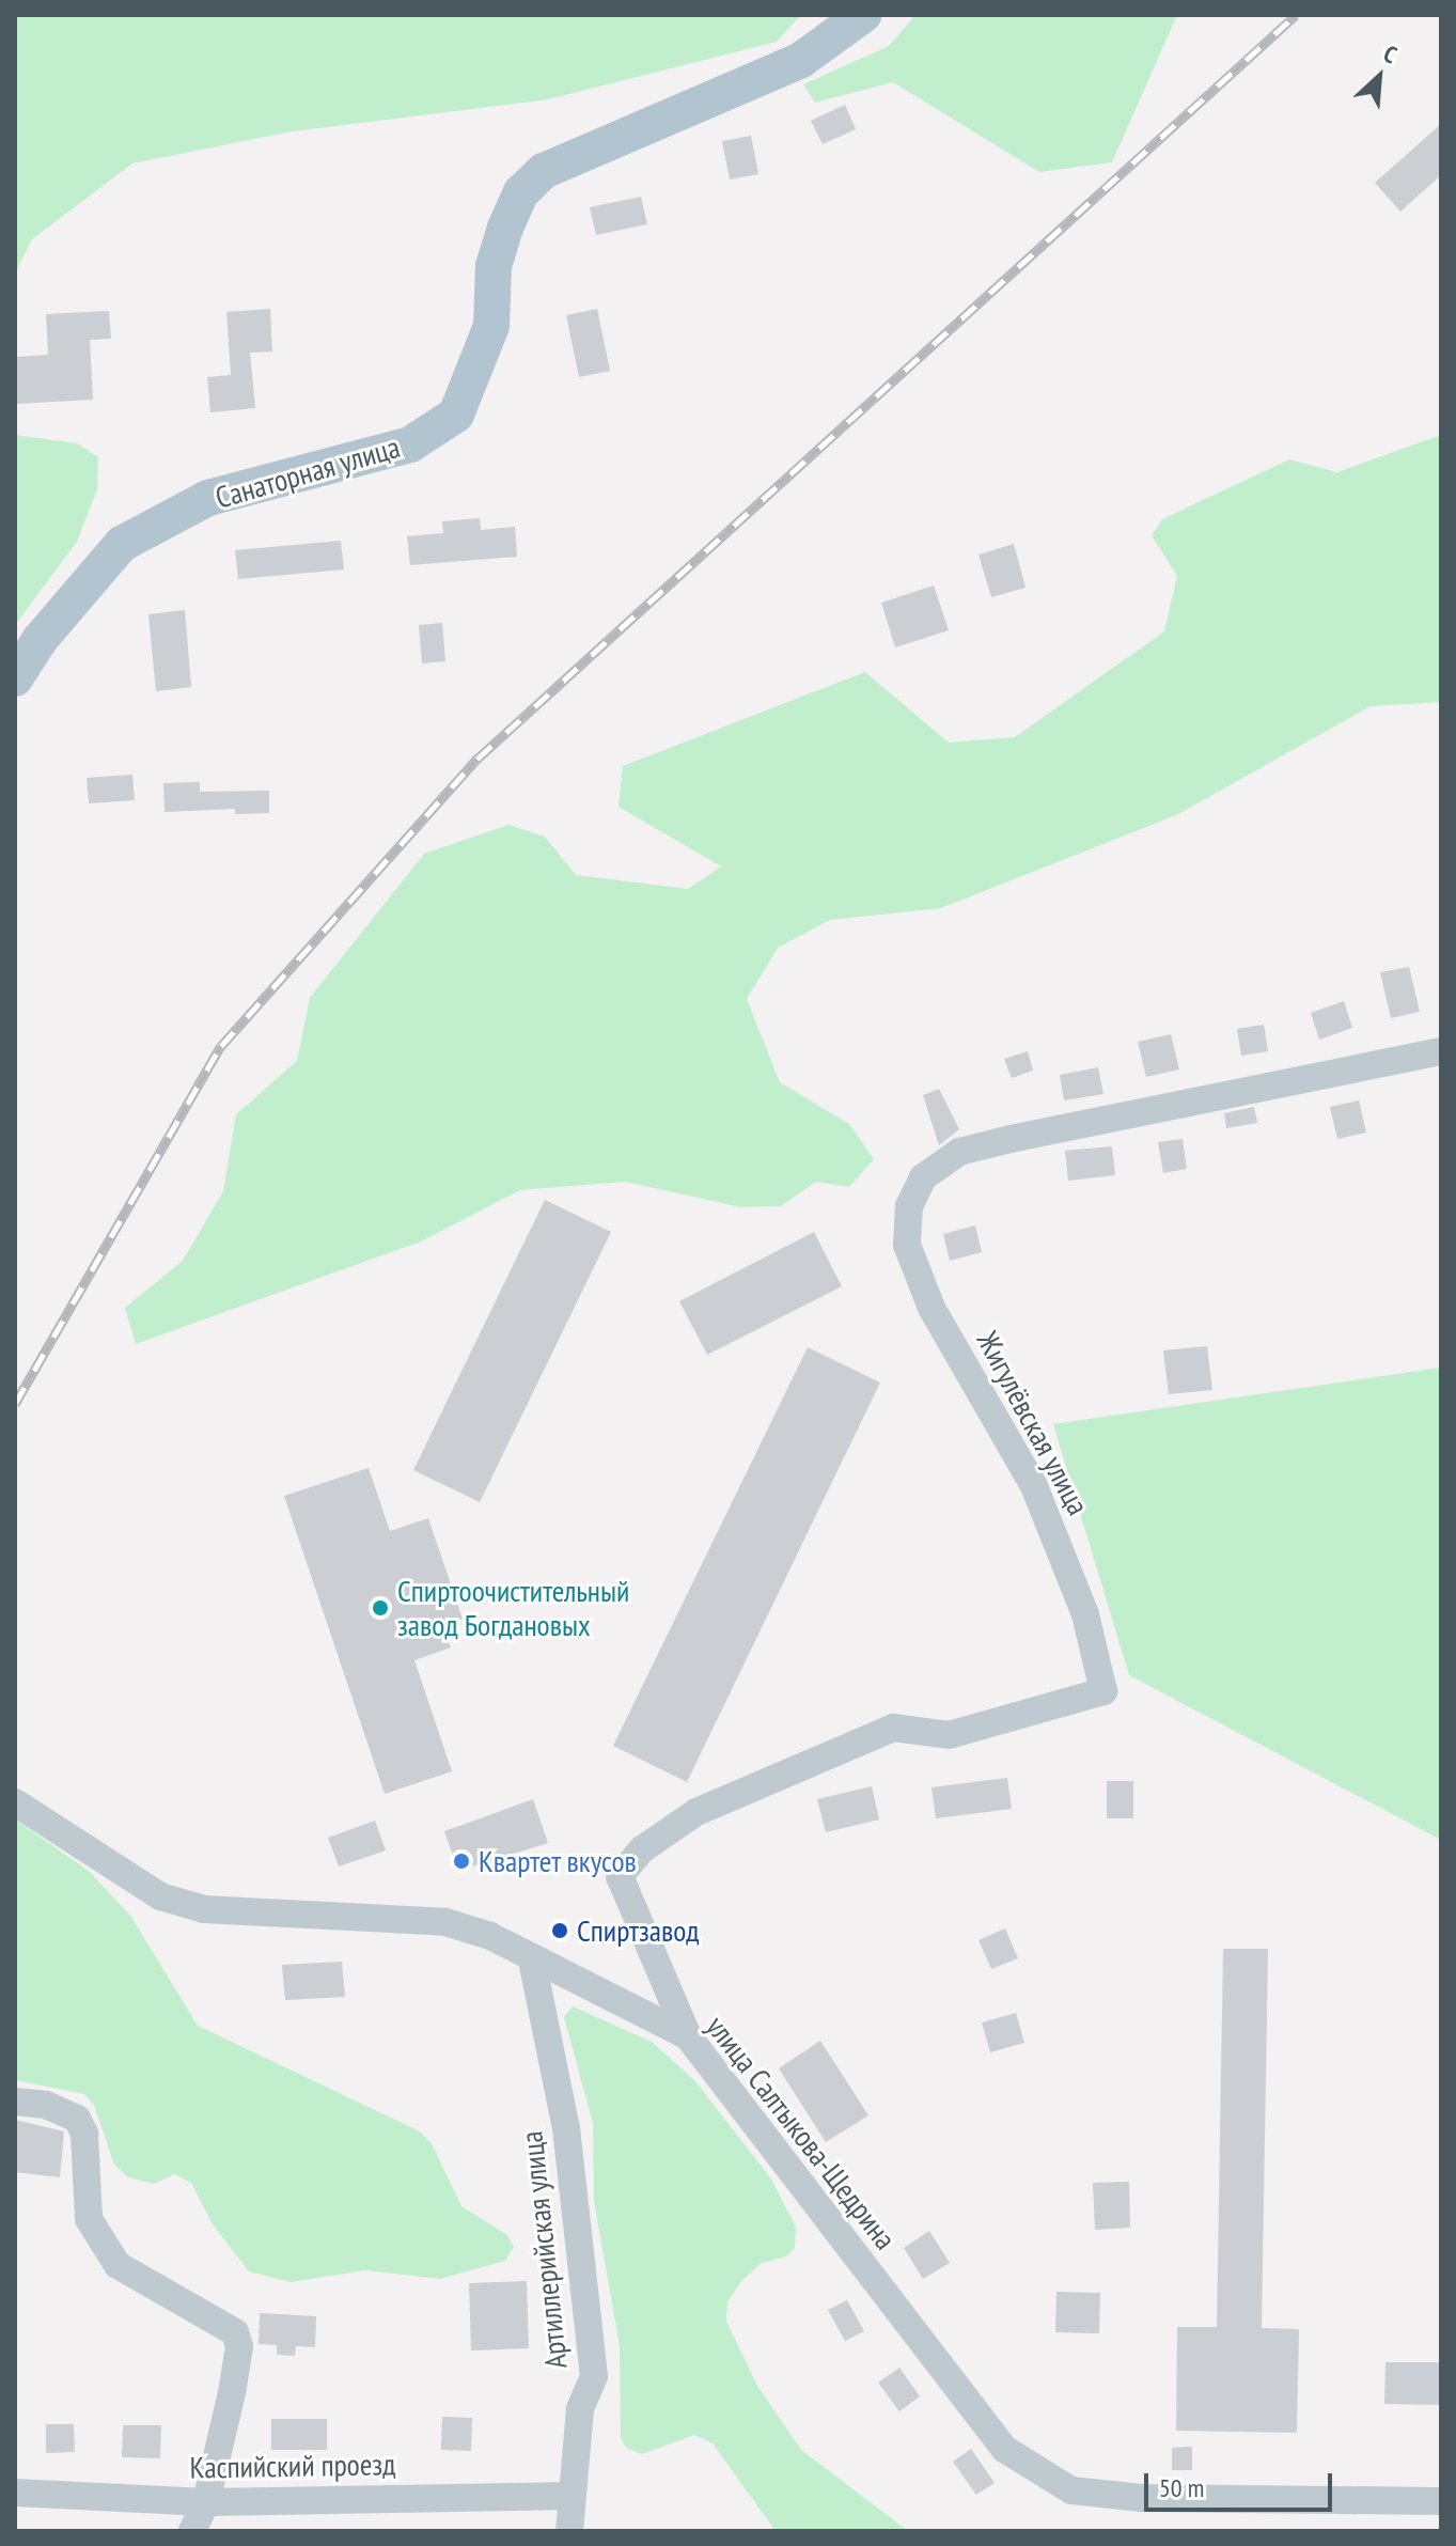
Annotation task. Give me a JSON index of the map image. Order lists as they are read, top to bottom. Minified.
{"streets":{"main road":["Санаторная улица"],"street":["Жигулёвская улица","улица Салтыкова-Щедрина","Артиллерийская улица","Каспийский проезд"]},"crossings":[["Жигулёвская улица","улица Салтыкова-Щедрина"],["улица Салтыкова-Щедрина","Артиллерийская улица"],["Артиллерийская улица","Каспийский проезд"]],"places":["Спиртоочистительный завод Богдановых","Квартет вкусов","Спиртзавод"],"scale_bar":"50 m","north":"top right"}
